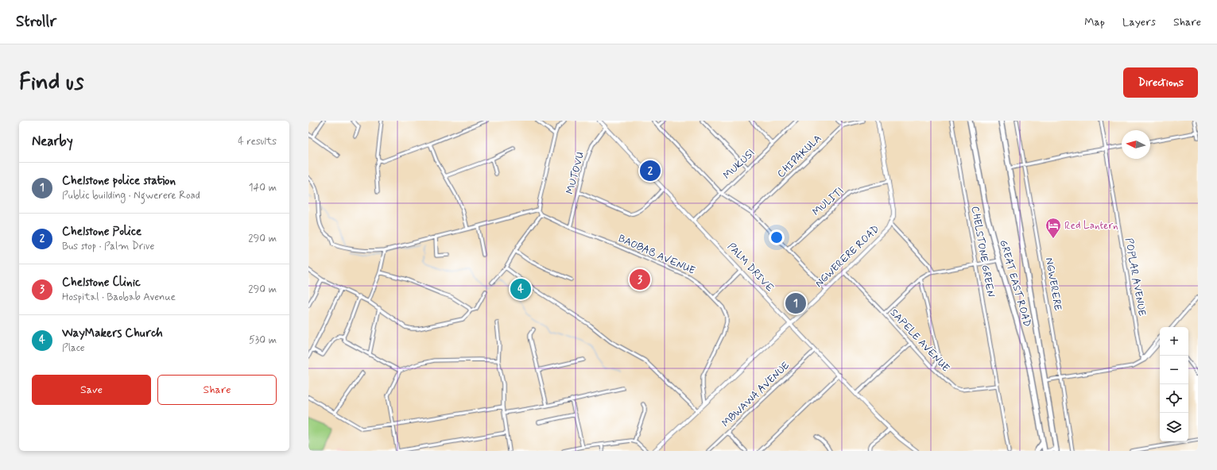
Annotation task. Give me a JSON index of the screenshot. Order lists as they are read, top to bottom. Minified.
{"streets":{"main road":["GREAT EAST ROAD"],"street":["CHIPAKULA","MUKUSI","MUTOVU","MULITI","CHELSTONE GREEN","BAOBAB AVENUE","NGWERERE ROAD","PALM DRIVE","POPLAR AVENUE","NGWERERE","SAPELE AVENUE","MBWAWA AVENUE"]},"crossings":[["MUKUSI","PALM DRIVE"],["MUTOVU","BAOBAB AVENUE"],["MUTOVU","PALM DRIVE"],["MULITI","NGWERERE ROAD"],["CHELSTONE GREEN","SAPELE AVENUE"],["BAOBAB AVENUE","NGWERERE ROAD"],["NGWERERE ROAD","PALM DRIVE"],["NGWERERE ROAD","SAPELE AVENUE"],["PALM DRIVE","MBWAWA AVENUE"]],"places":{"hotel":["Red Lantern"]},"north":"left","page":{"header":"Strollr","nav":["Map","Layers","Share"],"buttons":["Directions",["Save","Share"]],"title":"Find us","heading":["Nearby","4 results"],"pins":["2","3","4","1"],"list":[{"mark":"1","name":"Chelstone police station","note":"Public building · Ngwerere Road","value":"140 m"},{"mark":"2","name":"Chelstone Police","note":"Bus stop · Palm Drive","value":"290 m"},{"mark":"3","name":"Chelstone Clinic","note":"Hospital · Baobab Avenue","value":"290 m"},{"mark":"4","name":"WayMakers Church","note":"Place","value":"530 m"}],"map_buttons":["+","−"]}}
